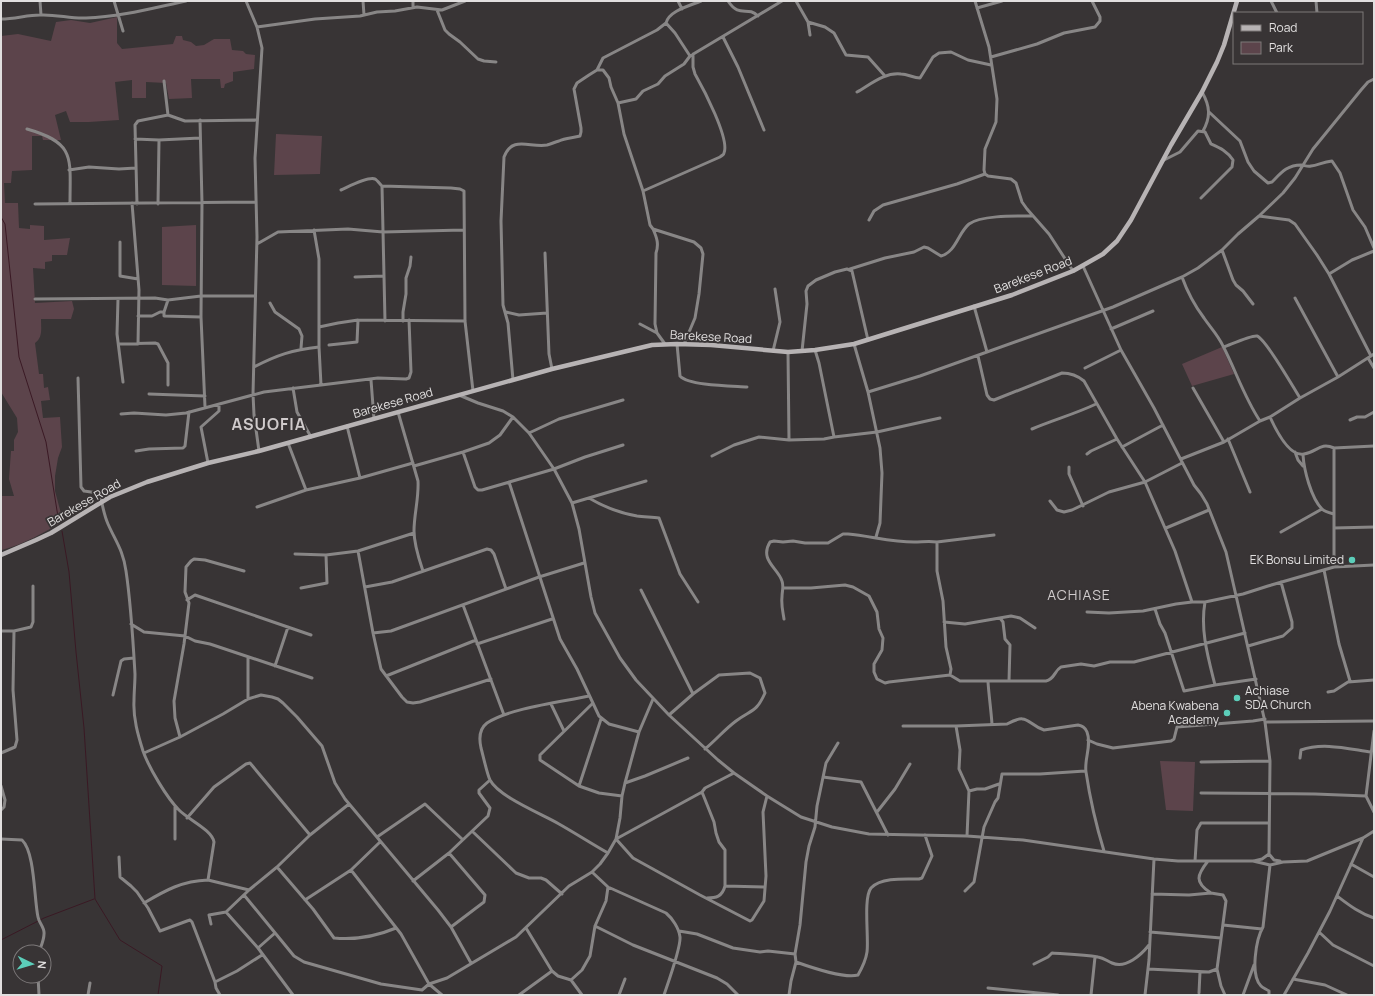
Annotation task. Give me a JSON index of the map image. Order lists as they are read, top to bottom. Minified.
{"streets":{"main road":["Barekese Road"]},"districts":["ASUOFIA","ACHIASE"],"places":["EK Bonsu Limited","Achiase SDA Church","Abena Kwabena Academy"],"legend":["Road","Park"],"north":"right"}
